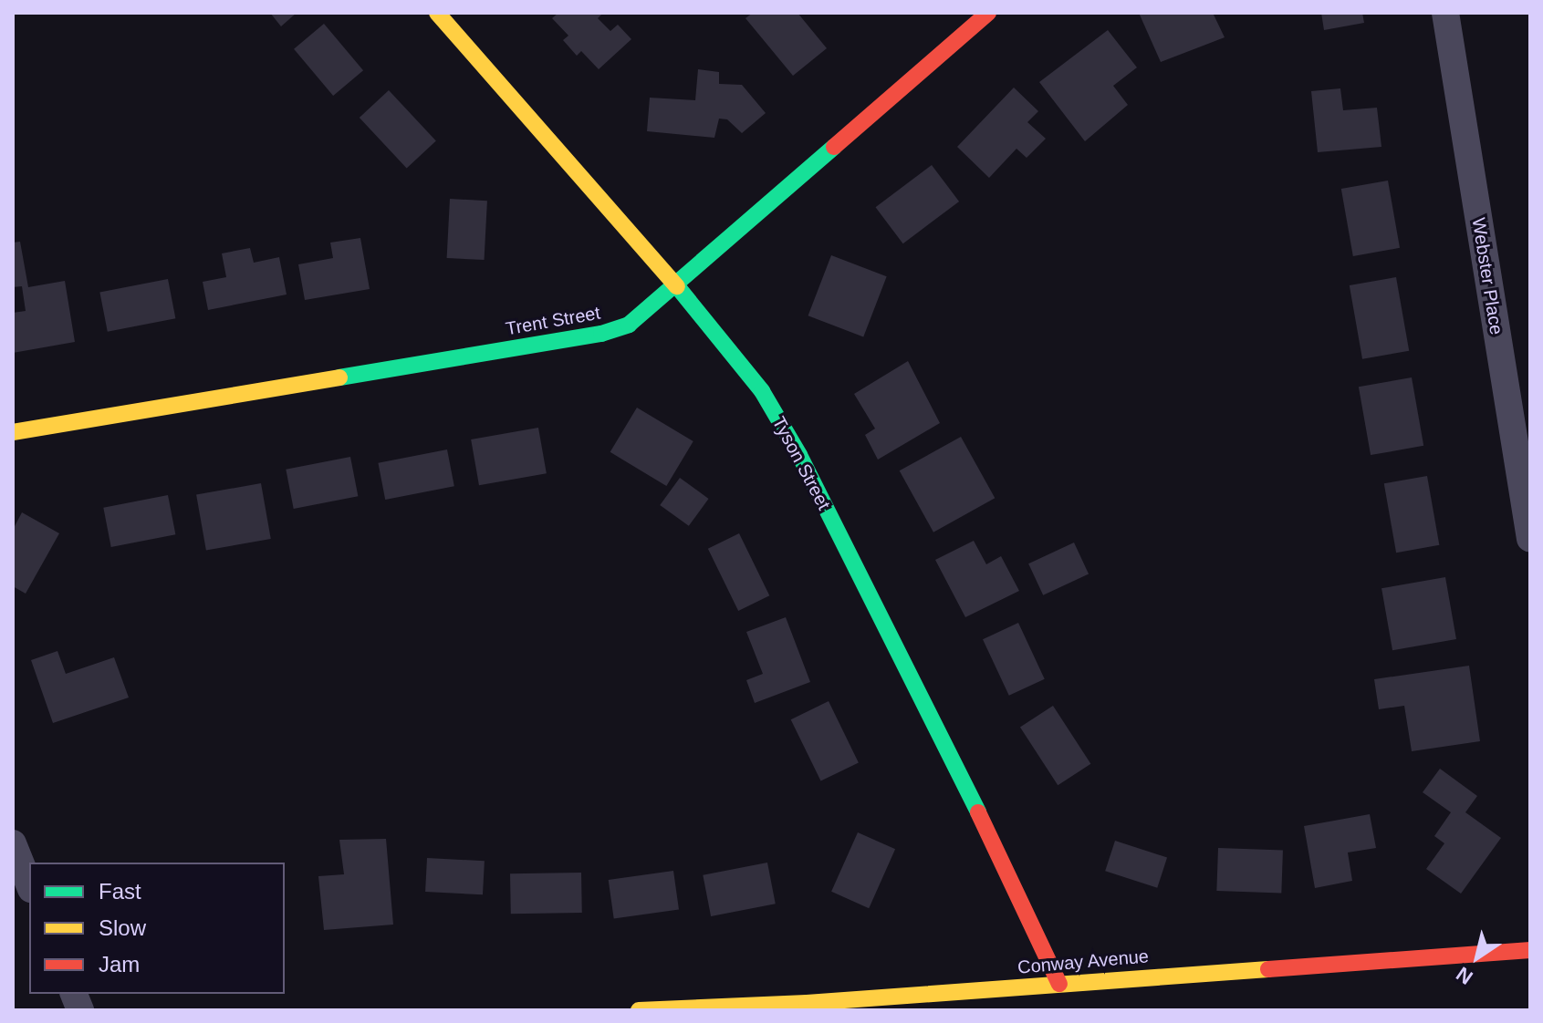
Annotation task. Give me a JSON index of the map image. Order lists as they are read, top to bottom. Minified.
{"streets":{"street":["Webster Place","Trent Street","Tyson Street","Conway Avenue"]},"crossings":[["Trent Street","Tyson Street"],["Tyson Street","Conway Avenue"]],"legend":["Fast","Slow","Jam"],"north":"bottom left"}
